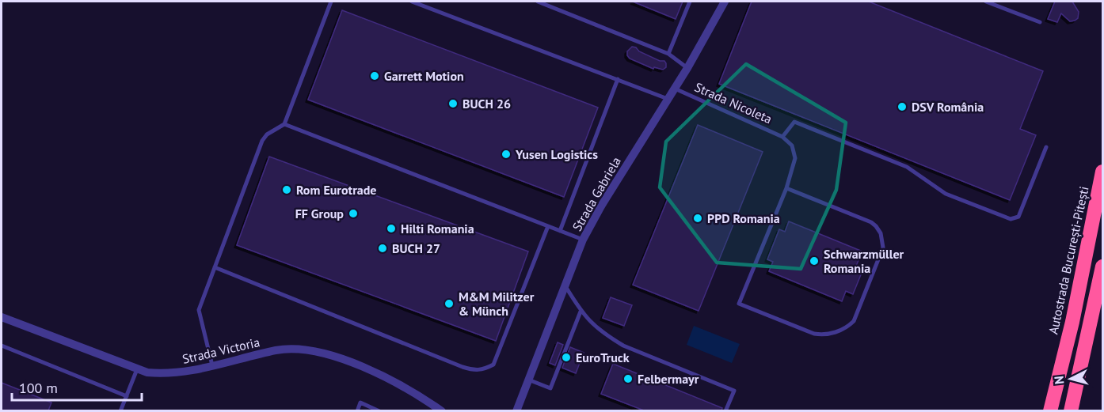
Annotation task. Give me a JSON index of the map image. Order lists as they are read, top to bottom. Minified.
{"streets":{"highway":["Autostrada București-Pitești"],"street":["Strada Gabriela","Strada Victoria"],"lane":["Strada Nicoleta"]},"crossings":[["Strada Nicoleta","Strada Gabriela"]],"places":["Garrett Motion","BUCH 26","DSV România","Yusen Logistics","Rom Eurotrade","FF Group","PPD Romania","Hilti Romania","BUCH 27","Schwarzmüller Romania","M&M Militzer & Münch","EuroTruck","Felbermayr"],"scale_bar":"100 m","north":"left"}
